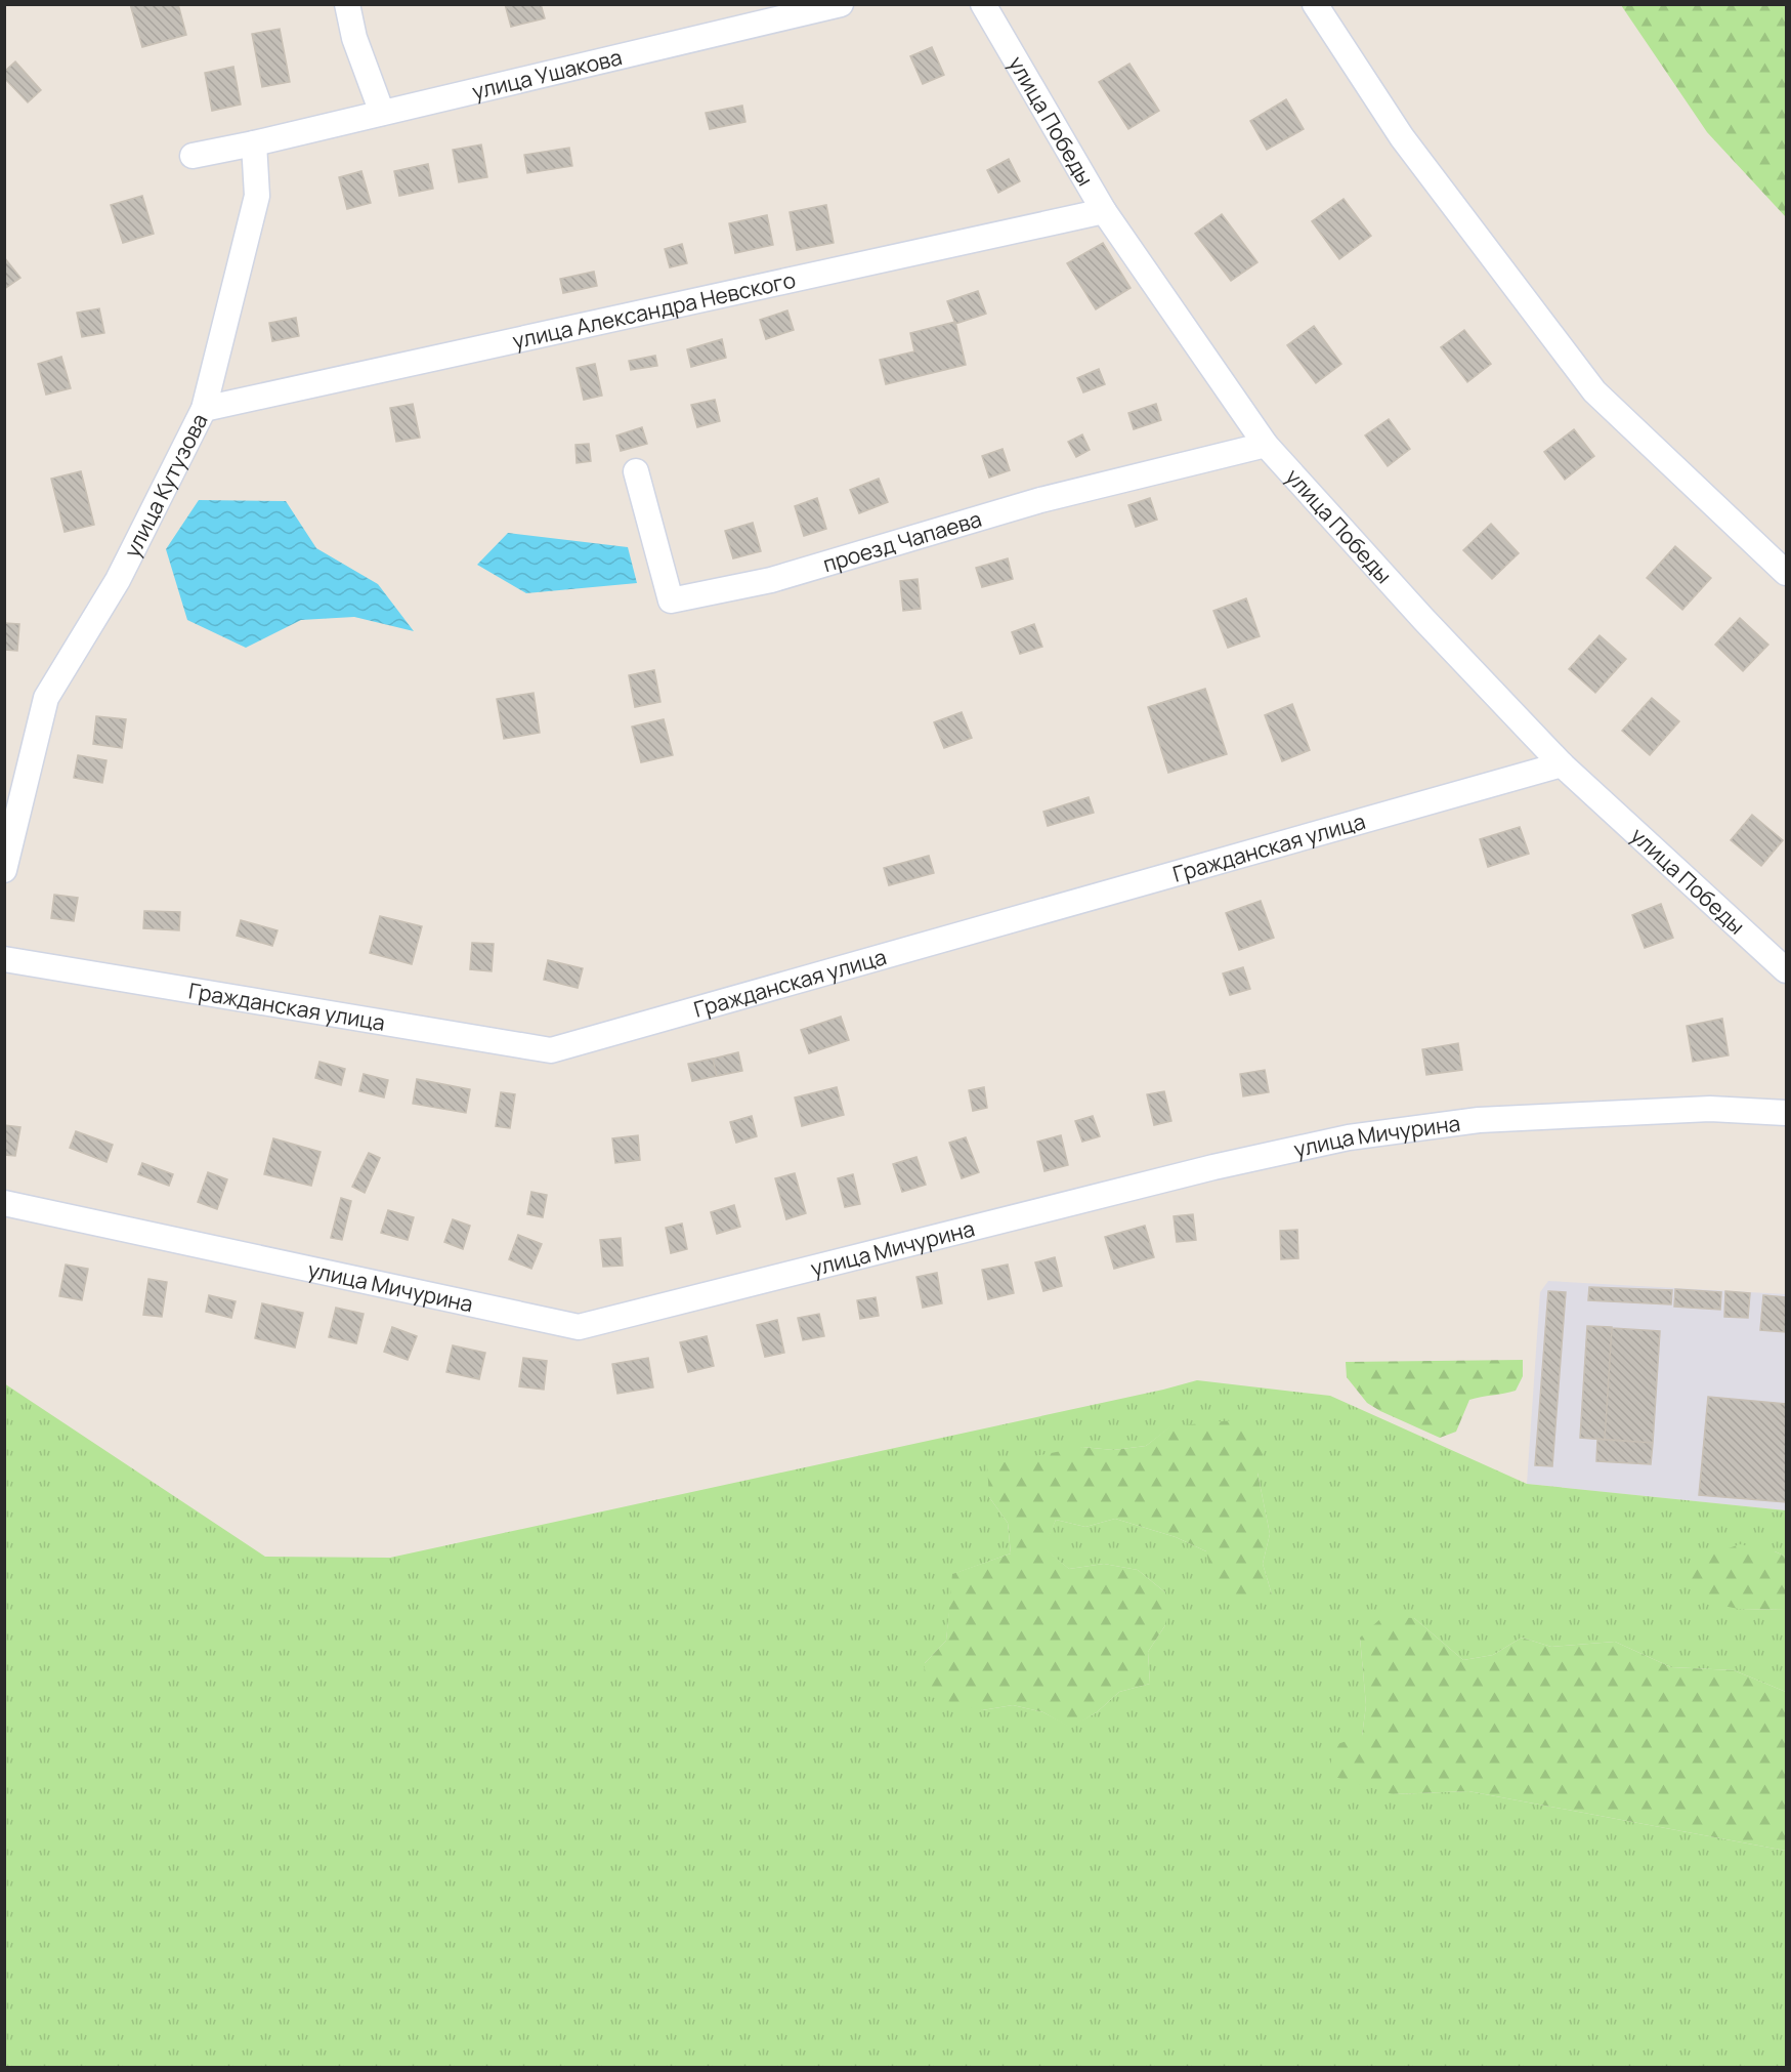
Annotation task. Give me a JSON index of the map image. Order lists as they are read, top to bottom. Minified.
{"streets":{"street":["улица Ушакова","улица Победы","улица Александра Невского","улица Кутузова","проезд Чапаева","Гражданская улица","улица Мичурина"]},"crossings":[["улица Ушакова","улица Кутузова"],["улица Победы","улица Александра Невского"],["улица Победы","проезд Чапаева"],["улица Победы","Гражданская улица"],["улица Александра Невского","улица Кутузова"]]}
